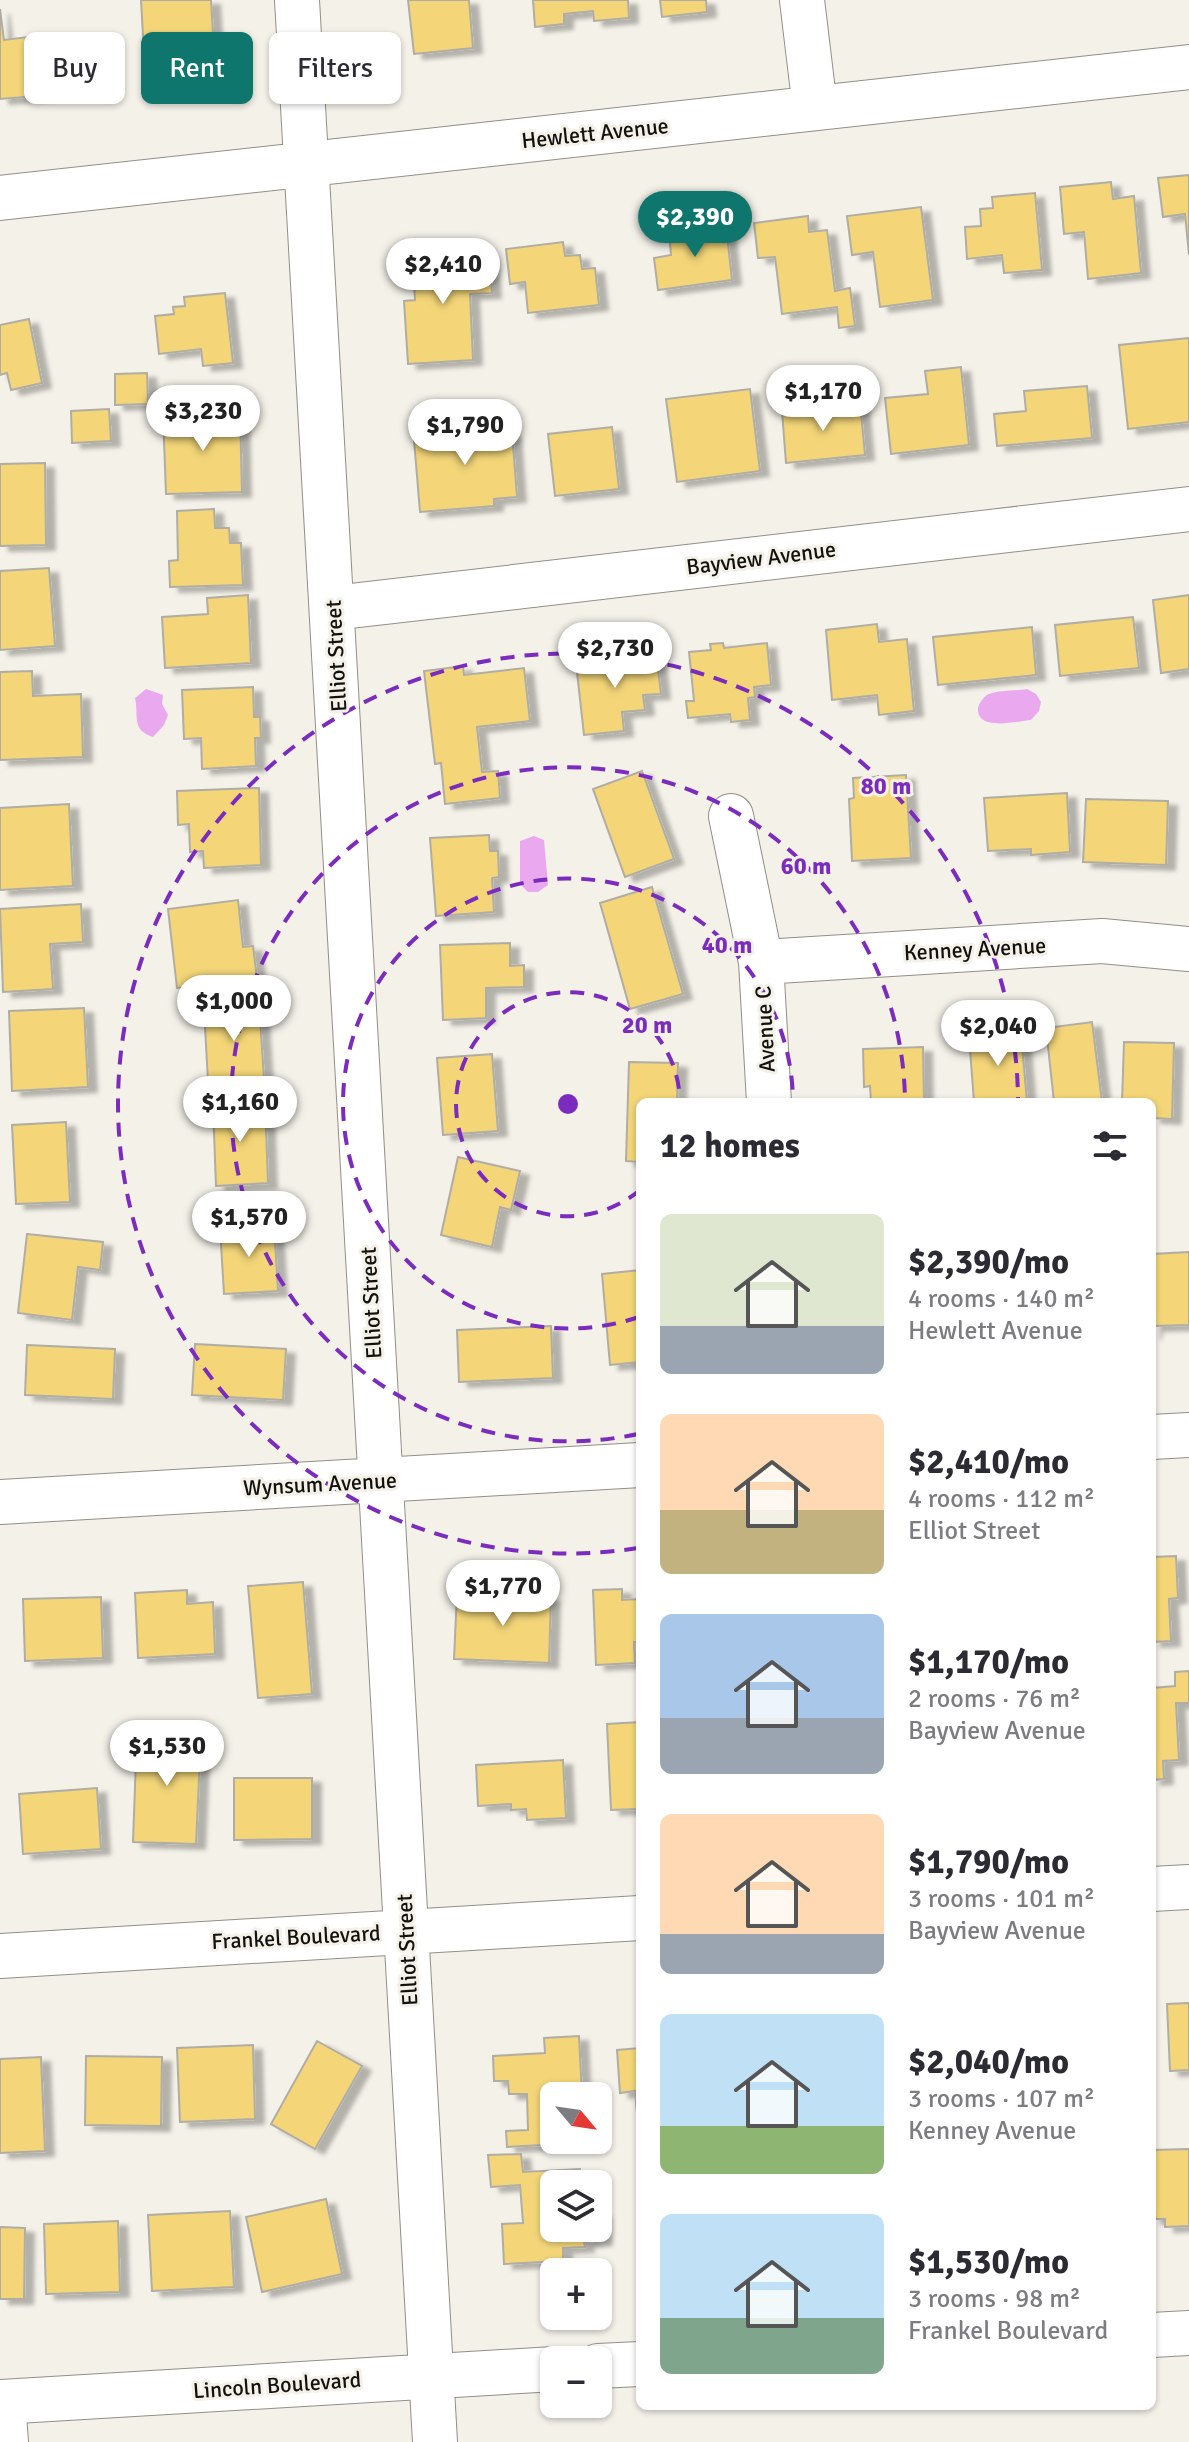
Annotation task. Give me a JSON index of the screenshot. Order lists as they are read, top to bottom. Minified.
{"streets":{"street":["Hewlett Avenue","Bayview Avenue","Elliot Street","Kenney Avenue","Avenue C","Wynsum Avenue","Frankel Boulevard","Lincoln Boulevard"]},"crossings":[["Hewlett Avenue","Elliot Street"],["Bayview Avenue","Elliot Street"],["Elliot Street","Wynsum Avenue"],["Elliot Street","Frankel Boulevard"],["Elliot Street","Lincoln Boulevard"],["Kenney Avenue","Avenue C"]],"north":"bottom right","page":{"chip":["Buy","Rent","Filters"],"price":["$2,390","$2,410","$1,170","$3,230","$1,790","$2,730","$1,000","$2,040","$1,160","$1,570","$1,770","$1,530"],"heading":"12 homes","list":[{"name":"$2,390/mo","note":"4 rooms · 140 m² · Hewlett Avenue"},{"name":"$2,410/mo","note":"4 rooms · 112 m² · Elliot Street"},{"name":"$1,170/mo","note":"2 rooms · 76 m² · Bayview Avenue"},{"name":"$1,790/mo","note":"3 rooms · 101 m² · Bayview Avenue"},{"name":"$2,040/mo","note":"3 rooms · 107 m² · Kenney Avenue"},{"name":"$1,530/mo","note":"3 rooms · 98 m² · Frankel Boulevard"}],"map_buttons":["+","−"]},"rings":["80 m","60 m","40 m","20 m"]}
